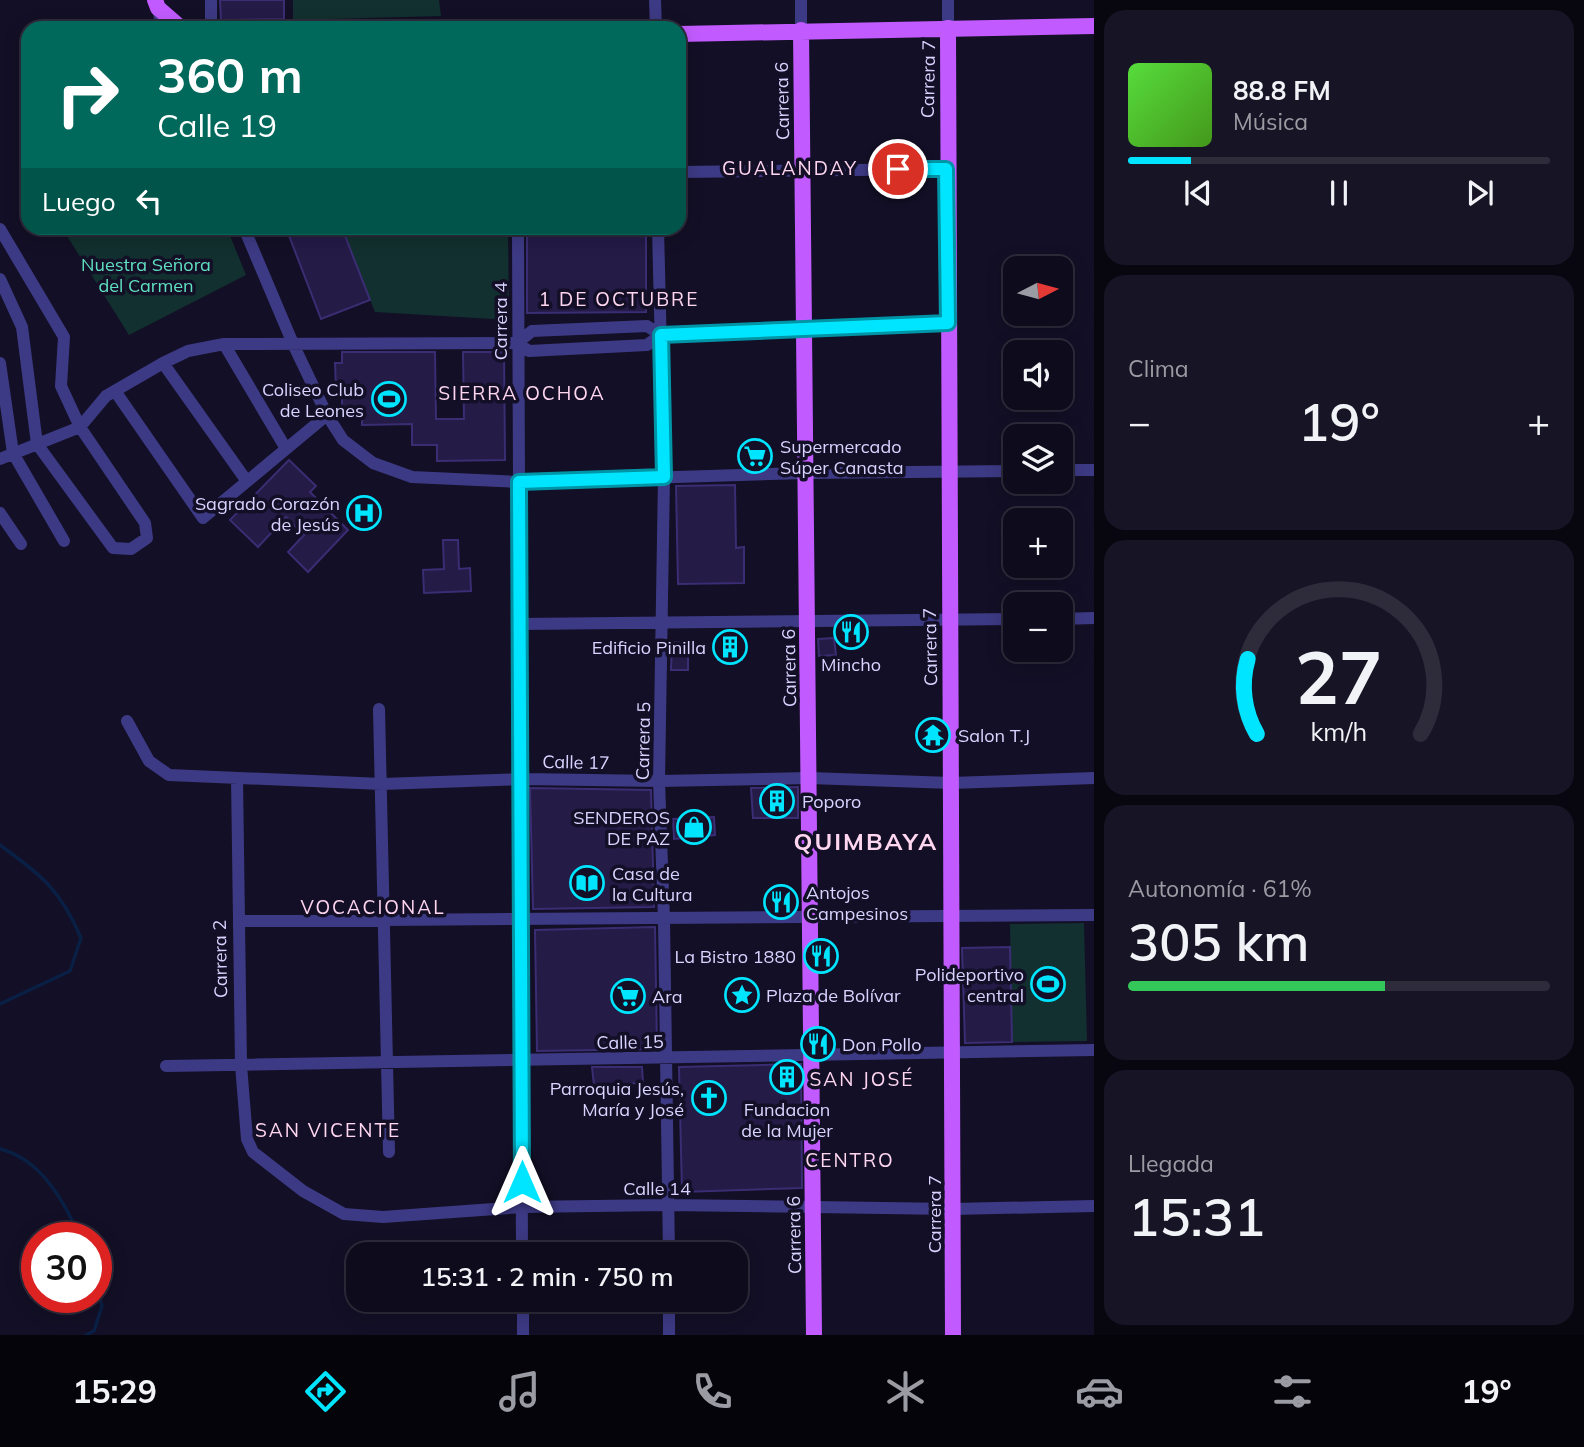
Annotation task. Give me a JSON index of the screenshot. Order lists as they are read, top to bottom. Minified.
{"streets":{"main road":["Carrera 7","Carrera 6"],"street":["Carrera 4","Carrera 5","Calle 17","Carrera 2","Calle 15","Calle 14"]},"crossings":[["Carrera 7","Calle 17"],["Carrera 7","Calle 15"],["Carrera 7","Calle 14"],["Carrera 6","Calle 17"],["Carrera 6","Calle 15"],["Carrera 6","Calle 14"],["Carrera 4","Calle 17"],["Carrera 4","Calle 15"],["Carrera 4","Calle 14"],["Carrera 5","Calle 17"],["Carrera 5","Calle 15"],["Carrera 5","Calle 14"],["Calle 17","Carrera 2"],["Carrera 2","Calle 15"],["Carrera 2","Calle 14"]],"districts":["GUALANDAY","1 DE OCTUBRE","SIERRA OCHOA","QUIMBAYA","VOCACIONAL","SAN JOSÉ","SAN VICENTE","CENTRO"],"parks":["Nuestra Señora del Carmen"],"places":{"sports":["Coliseo Club de Leones","Polideportivo central"],"supermarket":["Supermercado Súper Canasta","Ara"],"hospital":["Sagrado Corazón de Jesús"],"restaurant":["Mincho","Antojos Campesinos","La Bistro 1880","Don Pollo"],"building":["Edificio Pinilla","Poporo","Fundacion de la Mujer"],"temple":["Salon T.J"],"shop":["SENDEROS DE PAZ"],"library":["Casa de la Cultura"],"place":["Plaza de Bolívar"],"church":["Parroquia Jesús, María y José"]},"north":"right","page":{"turn":["360 m","Calle 19"],"song":["88.8 FM","Música"],"then":"Luego","map_buttons":["+","−"],"tile":["Clima",["Autonomía · 61%","305 km"],["Llegada","15:31"]],"heat":["−","19°","+"],"limit":"30","trip":"15:31 · 2 min · 750 m","tabs":["15:29","19°"],"gauge":["27","km/h"]}}
